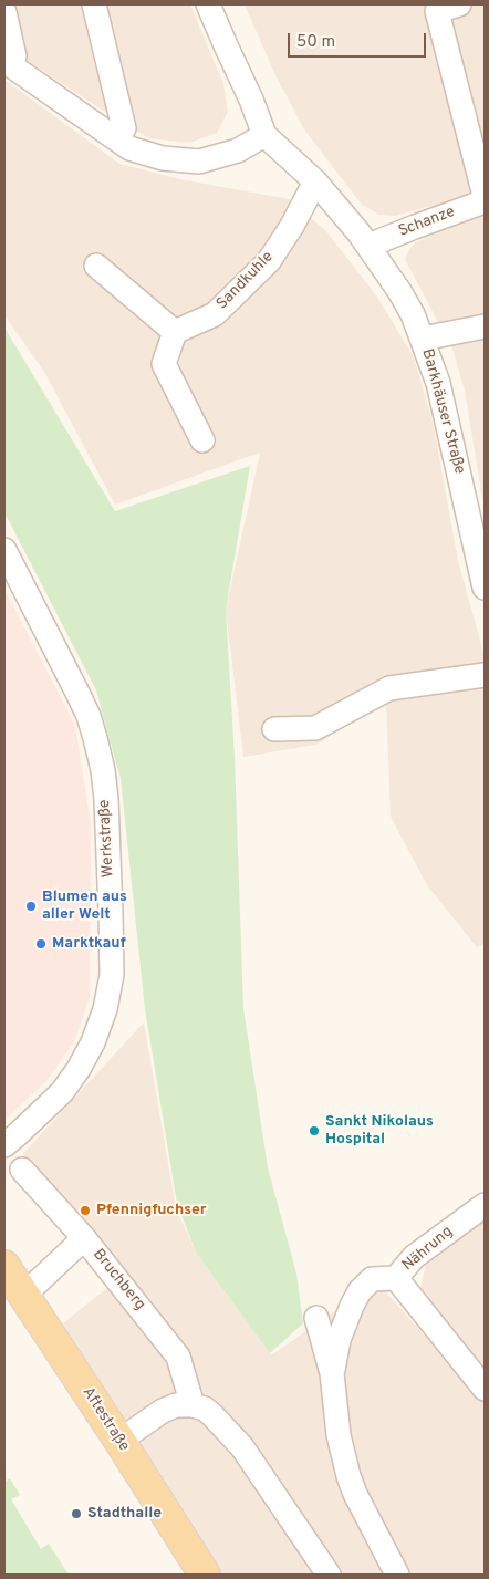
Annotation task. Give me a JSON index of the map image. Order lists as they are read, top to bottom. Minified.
{"streets":{"main road":["Aftestraße"],"street":["Schanze","Sandkuhle","Barkhäuser Straße","Werkstraße","Nährung","Bruchberg"]},"crossings":[["Schanze","Barkhäuser Straße"],["Sandkuhle","Barkhäuser Straße"]],"places":["Blumen aus aller Welt","Marktkauf","Sankt Nikolaus Hospital","Pfennigfuchser","Stadthalle"],"scale_bar":"50 m"}
